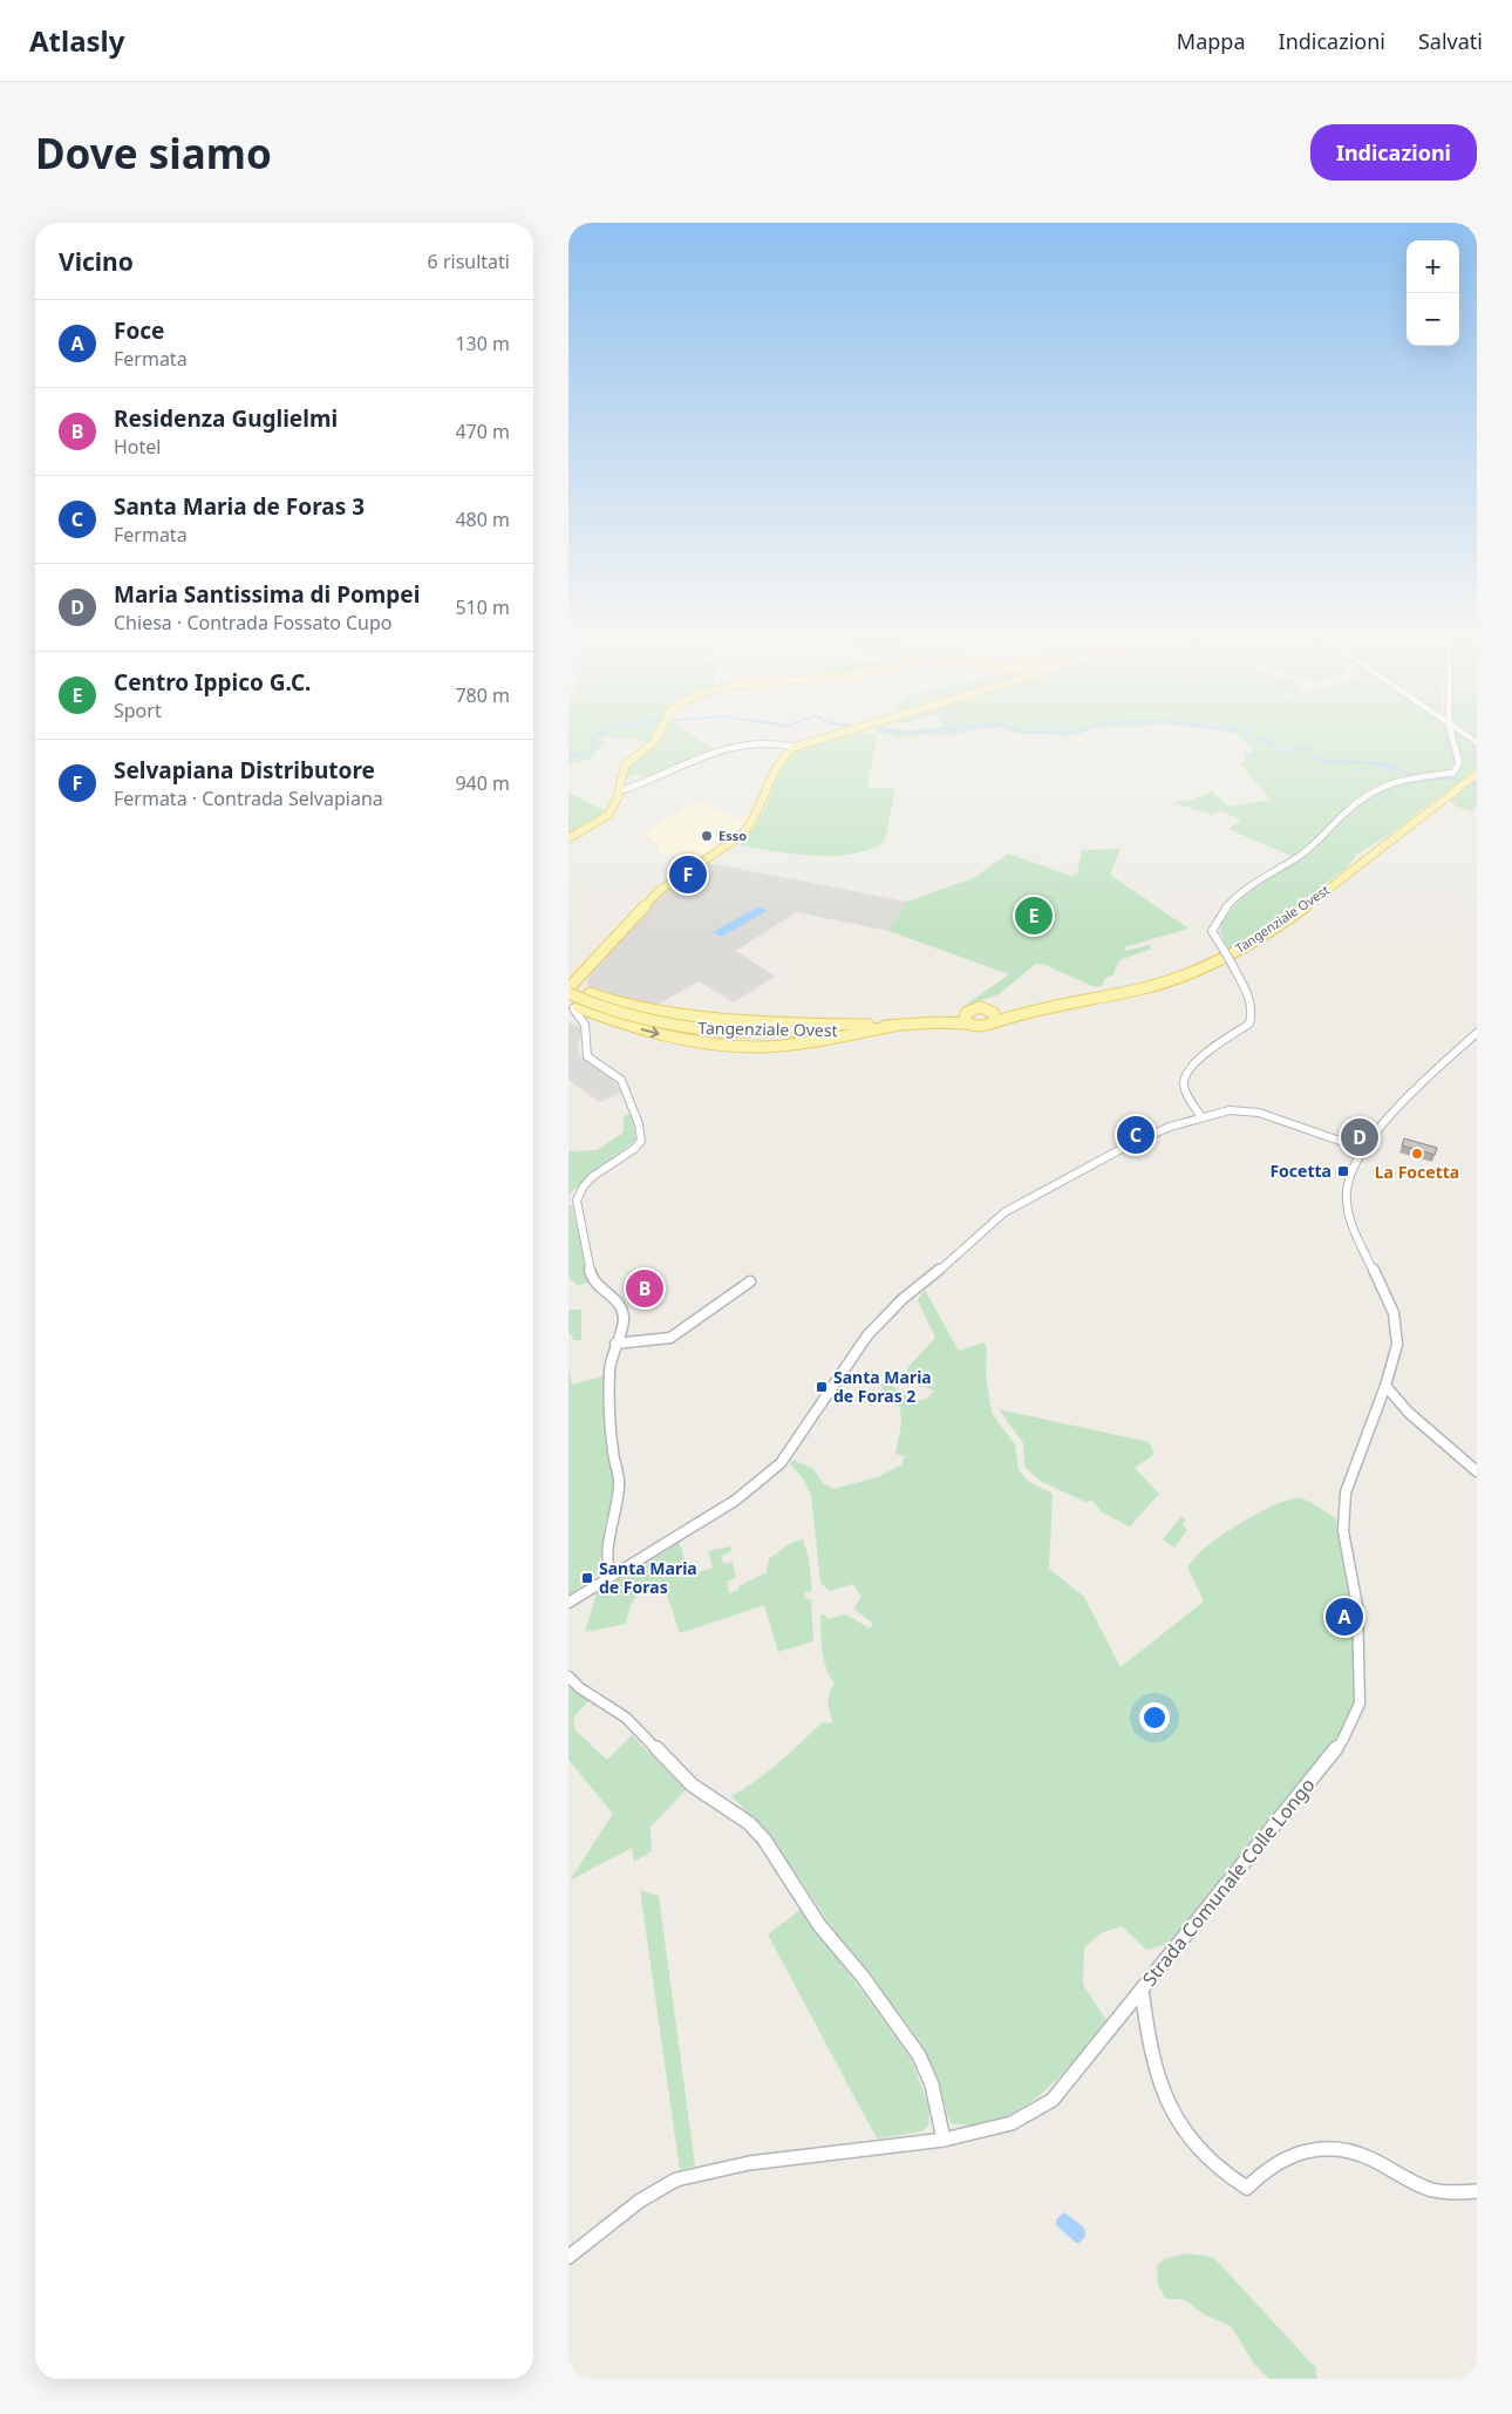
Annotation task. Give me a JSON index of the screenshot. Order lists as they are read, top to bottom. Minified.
{"streets":{"main road":["Tangenziale Ovest"],"street":["Strada Comunale Colle Longo"]},"places":{"other":["Esso","La Focetta"],"transit":["Focetta","Santa Maria de Foras 2","Santa Maria de Foras"]},"page":{"header":"Atlasly","nav":["Mappa","Indicazioni","Salvati"],"buttons":"Indicazioni","title":"Dove siamo","heading":["Vicino","6 risultati"],"map_buttons":["+","−"],"list":[{"mark":"A","name":"Foce","note":"Fermata","value":"130 m"},{"mark":"B","name":"Residenza Guglielmi","note":"Hotel","value":"470 m"},{"mark":"C","name":"Santa Maria de Foras 3","note":"Fermata","value":"480 m"},{"mark":"D","name":"Maria Santissima di Pompei","note":"Chiesa · Contrada Fossato Cupo","value":"510 m"},{"mark":"E","name":"Centro Ippico G.C.","note":"Sport","value":"780 m"},{"mark":"F","name":"Selvapiana Distributore","note":"Fermata · Contrada Selvapiana","value":"940 m"}],"pins":["F","E","C","D","B","A"]}}
